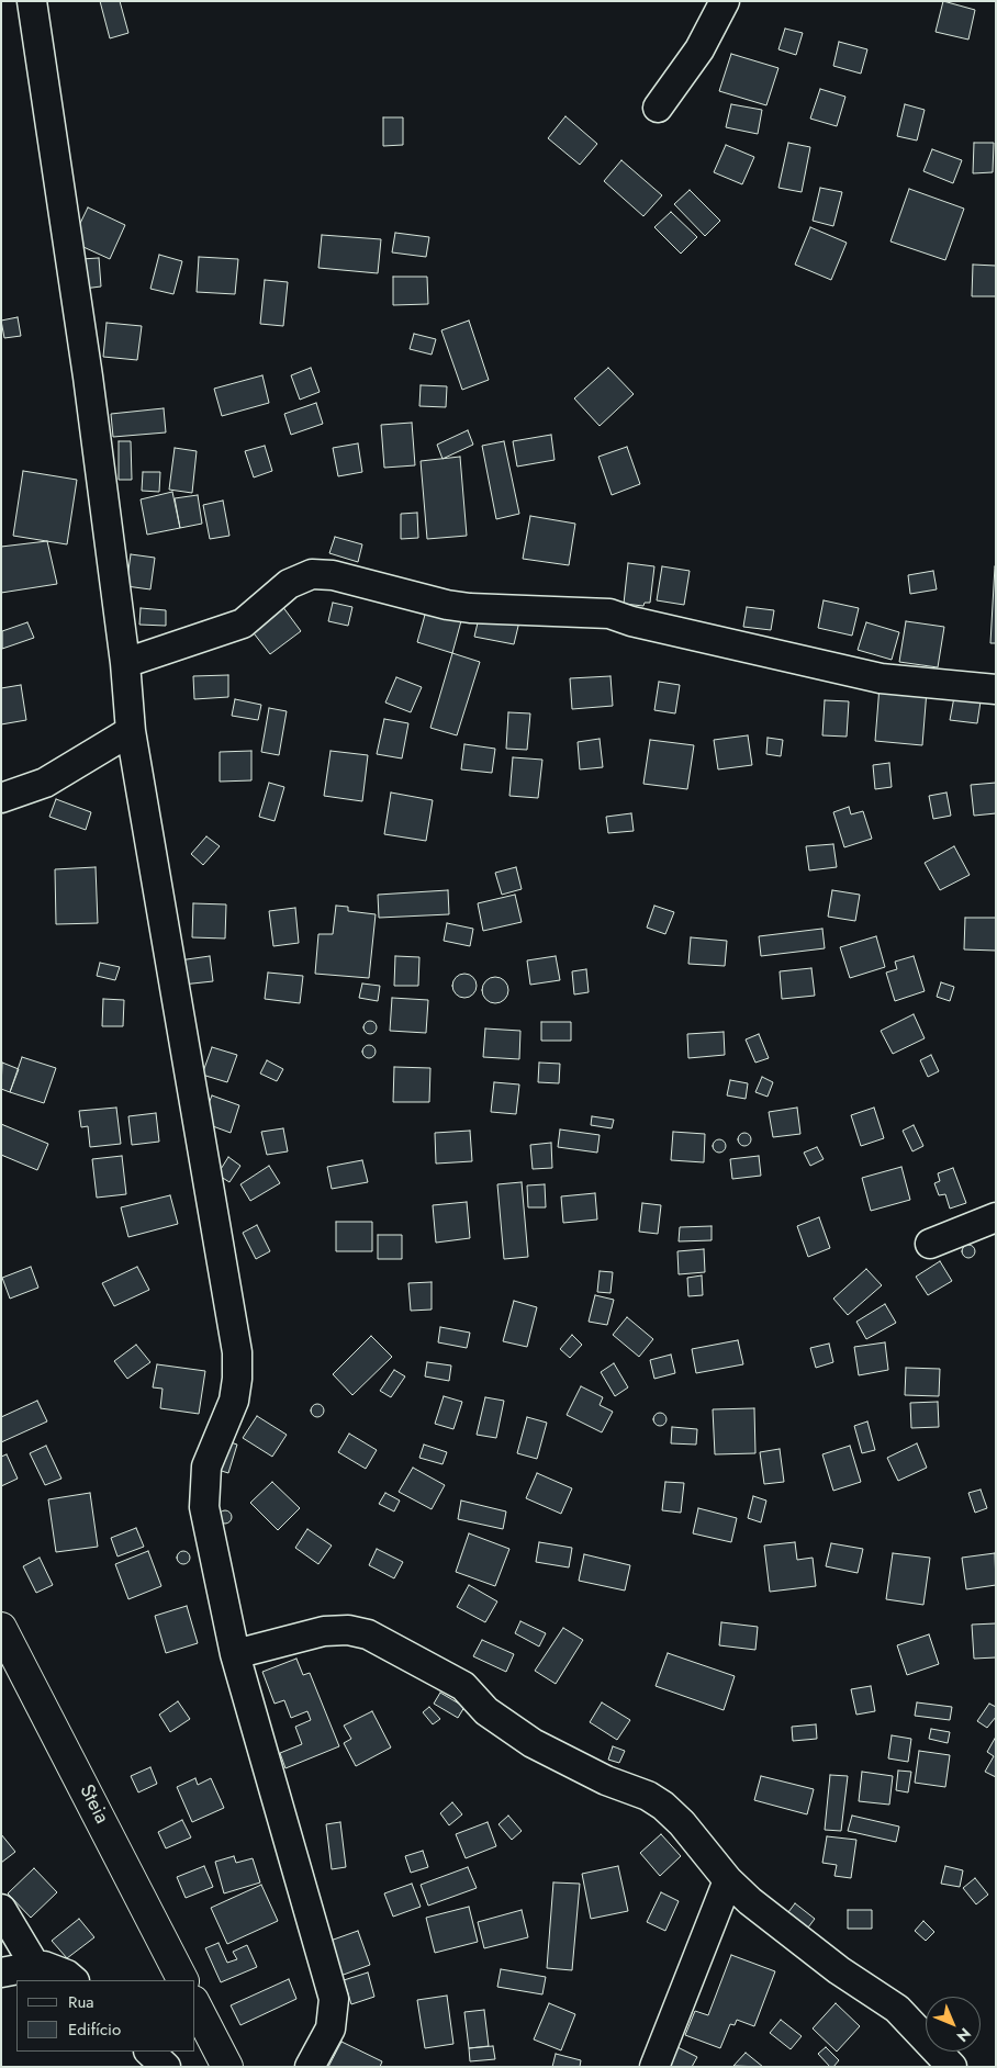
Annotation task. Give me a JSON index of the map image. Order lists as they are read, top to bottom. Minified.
{"streets":{"main road":["Steia"]},"legend":["Rua","Edifício"],"north":"bottom right"}
